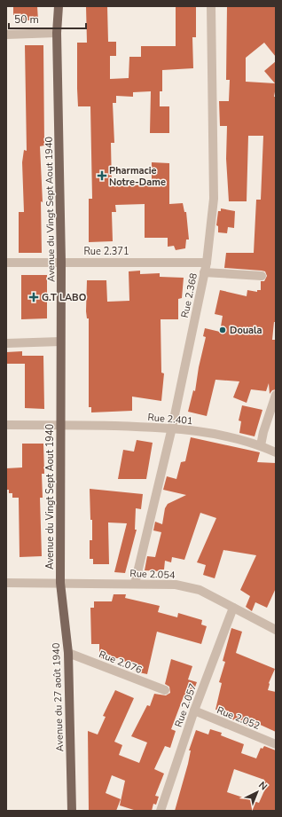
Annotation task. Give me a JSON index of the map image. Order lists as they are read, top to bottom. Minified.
{"streets":{"main road":["Avenue du Vingt Sept Aout 1940","Avenue du 27 août 1940"],"street":["Rue 2.371","Rue 2.368","Rue 2.401","Rue 2.054","Rue 2.076","Rue 2.057","Rue 2.052"]},"crossings":[["Avenue du Vingt Sept Aout 1940","Rue 2.371"],["Avenue du Vingt Sept Aout 1940","Rue 2.401"],["Avenue du Vingt Sept Aout 1940","Rue 2.054"],["Avenue du Vingt Sept Aout 1940","Avenue du 27 août 1940"],["Rue 2.371","Rue 2.368"],["Rue 2.368","Rue 2.401"],["Rue 2.368","Rue 2.054"],["Rue 2.054","Avenue du 27 août 1940"],["Rue 2.054","Rue 2.057"],["Rue 2.076","Avenue du 27 août 1940"],["Rue 2.057","Rue 2.052"]],"places":{"health":["Pharmacie Notre-Dame","G.T LABO"],"other":["Douala"]},"scale_bar":"50 m","north":"top right"}
